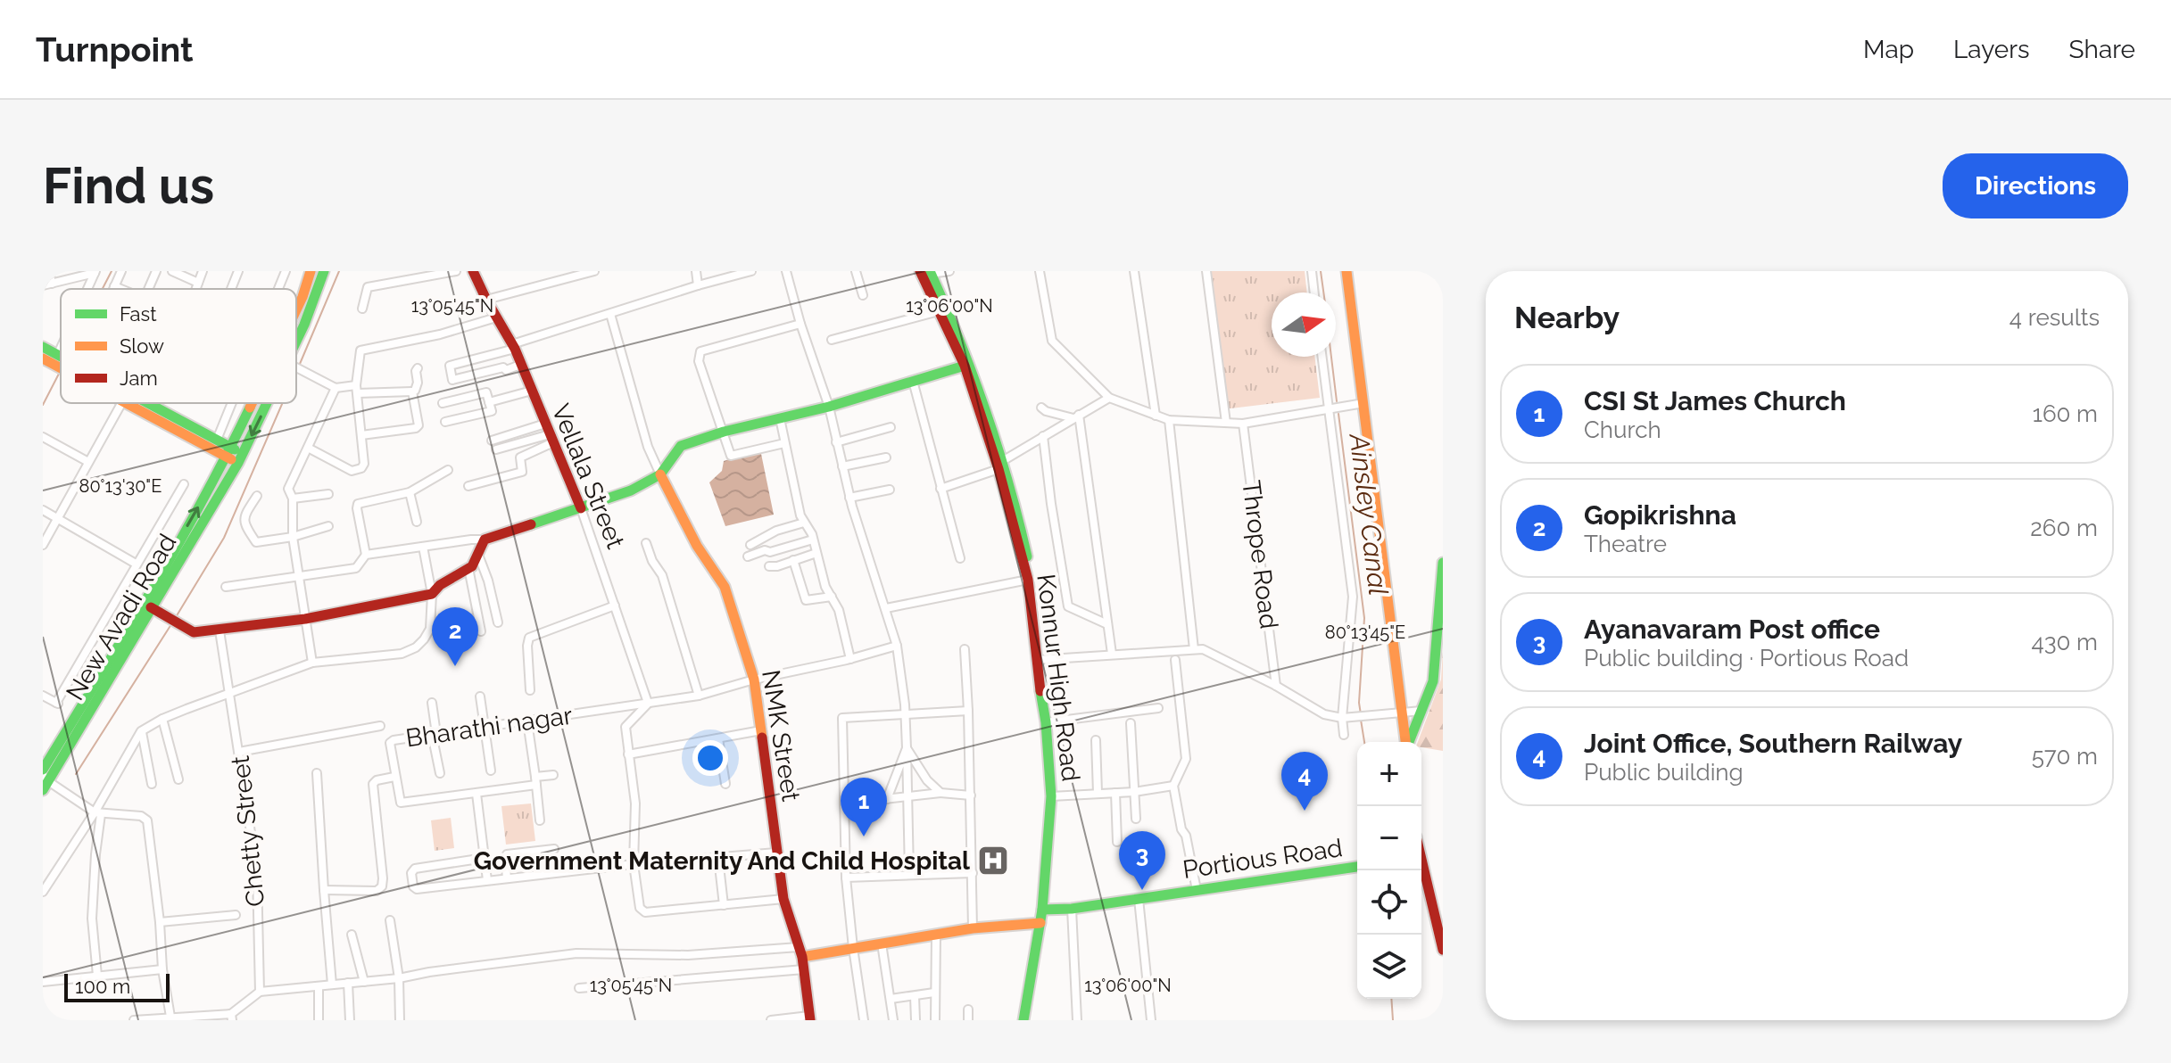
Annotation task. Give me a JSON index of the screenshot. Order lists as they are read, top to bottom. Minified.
{"streets":{"street":["Vellala Street","Thrope Road","New Avadi Road","Konnur High Road","Bharathi nagar","NMK Street","Chetty Street","Portious Road"]},"crossings":[["Vellala Street","Bharathi nagar"],["Konnur High Road","Portious Road"],["Bharathi nagar","NMK Street"]],"water":["Ainsley Canal"],"places":{"hospital":["Government Maternity And Child Hospital"]},"legend":["Fast","Slow","Jam"],"scale_bar":"100 m","north":"right","page":{"header":"Turnpoint","nav":["Map","Layers","Share"],"buttons":"Directions","title":"Find us","heading":["Nearby","4 results"],"list":[{"mark":"1","name":"CSI St James Church","note":"Church","value":"160 m"},{"mark":"2","name":"Gopikrishna","note":"Theatre","value":"260 m"},{"mark":"3","name":"Ayanavaram Post office","note":"Public building · Portious Road","value":"430 m"},{"mark":"4","name":"Joint Office, Southern Railway","note":"Public building","value":"570 m"}],"pins":["2","4","1","3"],"map_buttons":["+","−"],"scale":"100 m"},"coordinates":["13°05'45\"N","13°06'00\"N","80°13'30\"E","80°13'45\"E"]}
